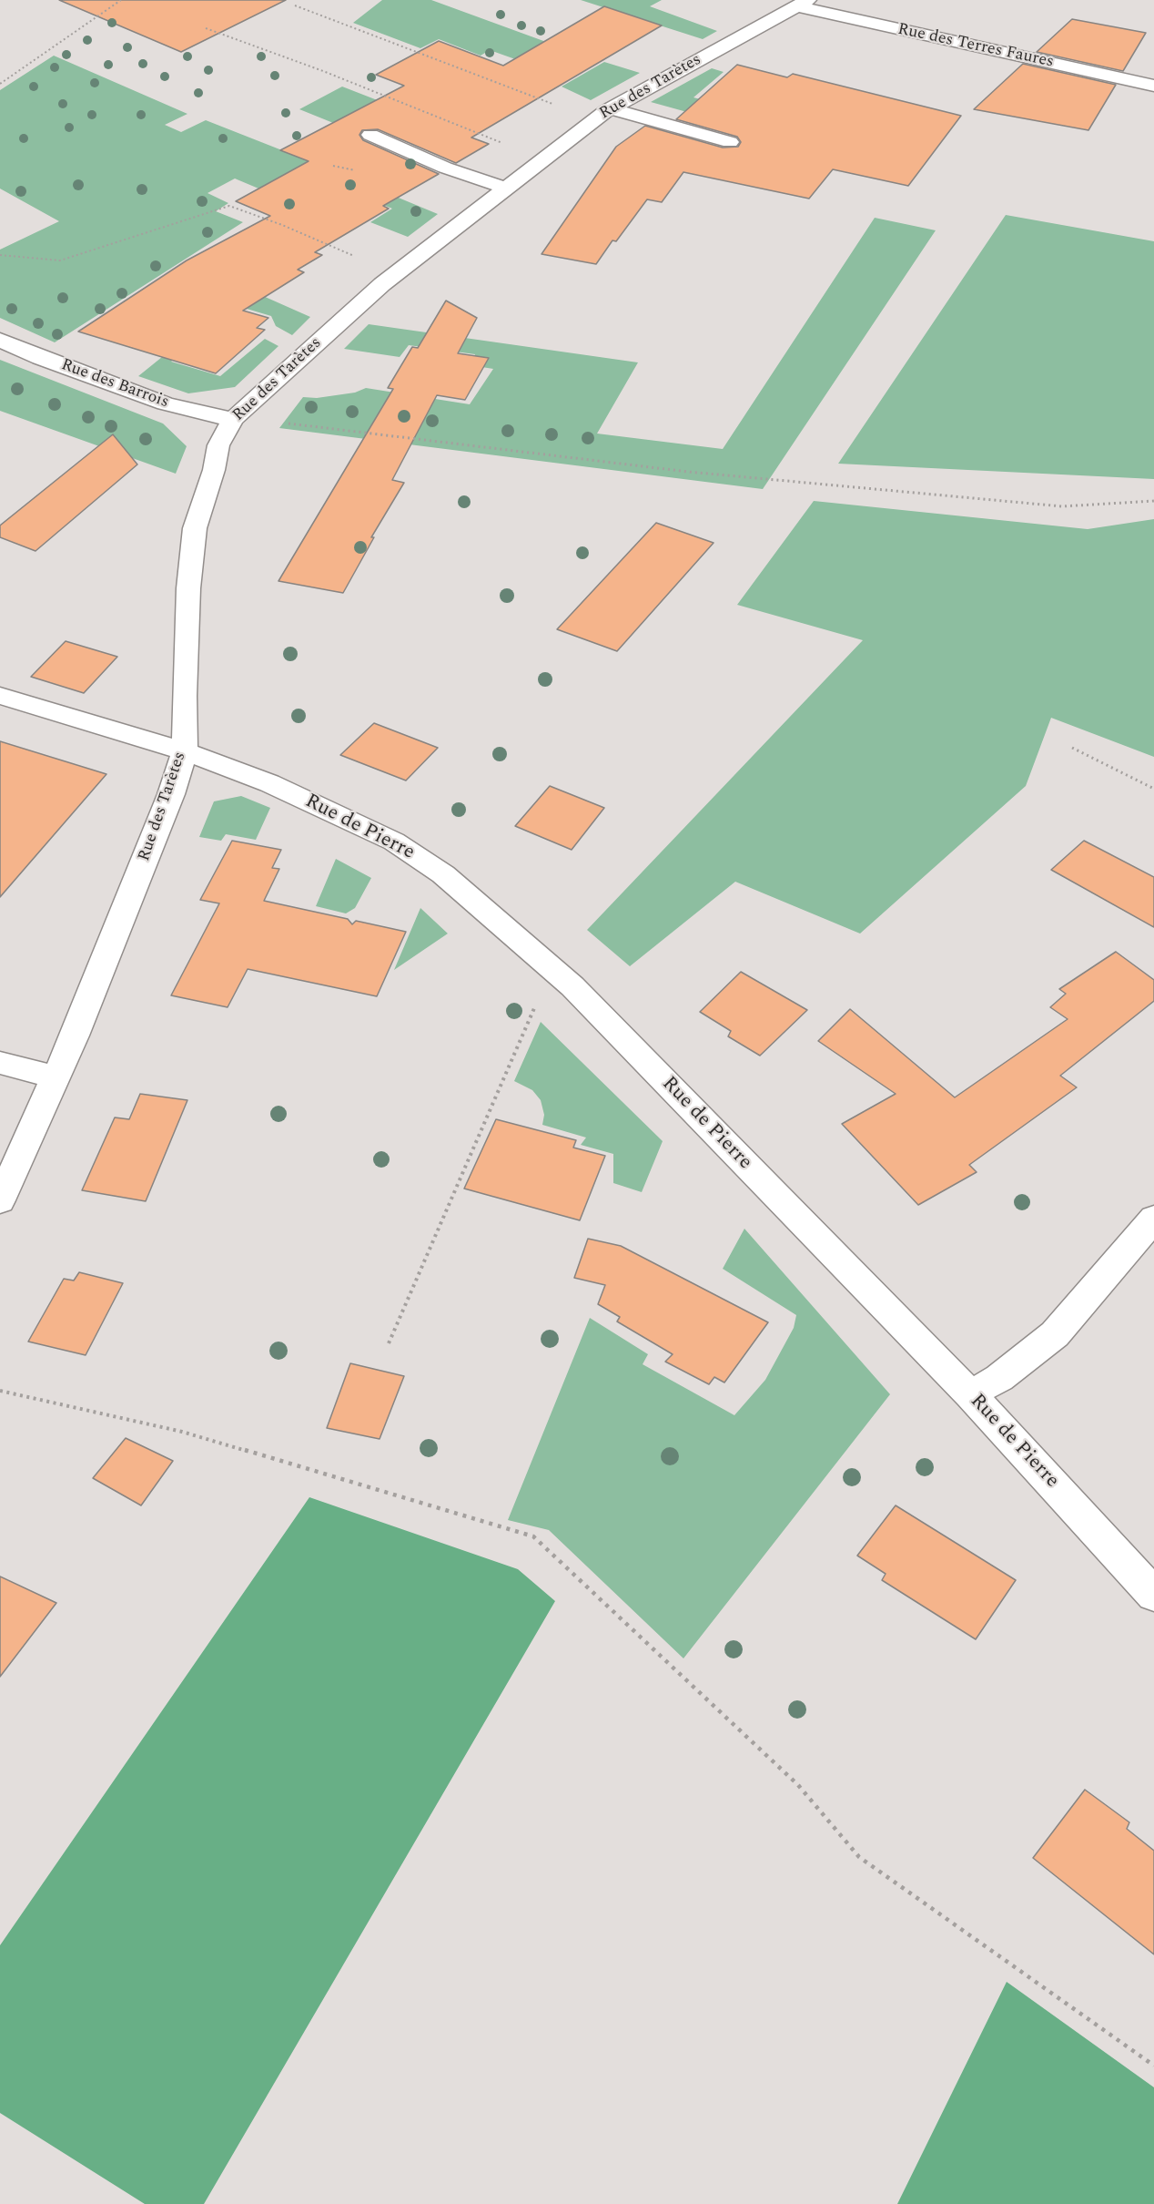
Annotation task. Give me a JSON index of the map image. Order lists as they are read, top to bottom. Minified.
{"streets":{"street":["Rue des Terres Faures","Rue des Tarètes","Rue des Barrois","Rue de Pierre"]},"crossings":[["Rue des Terres Faures","Rue des Tarètes"],["Rue des Tarètes","Rue des Barrois"],["Rue des Tarètes","Rue de Pierre"]]}
